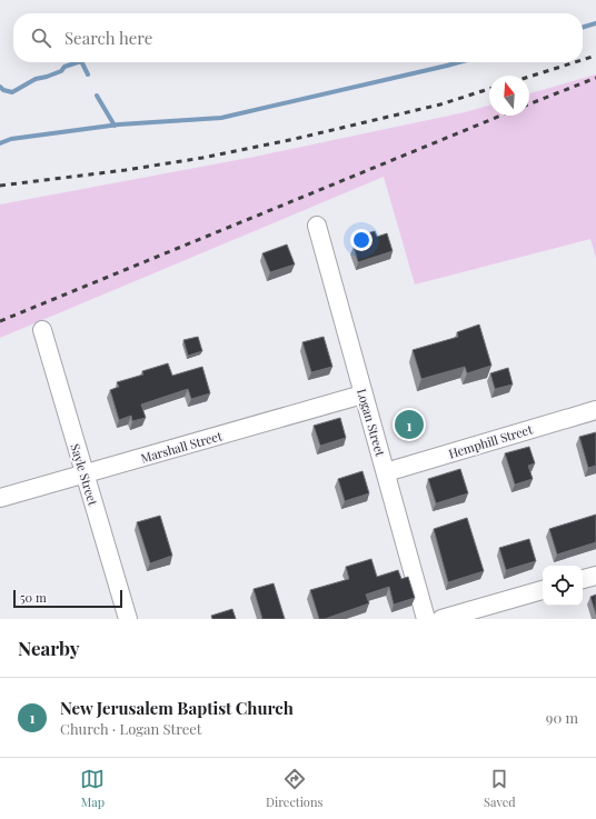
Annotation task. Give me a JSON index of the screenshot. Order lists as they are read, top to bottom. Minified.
{"streets":{"street":["Logan Street","Hemphill Street","Marshall Street","Sayle Street"]},"crossings":[["Logan Street","Hemphill Street"],["Logan Street","Marshall Street"],["Marshall Street","Sayle Street"]],"scale_bar":"50 m","north":"top","page":{"search":"Search here","pins":"1","scale":"50 m","heading":"Nearby","list":[{"mark":"1","name":"New Jerusalem Baptist Church","note":"Church · Logan Street","value":"90 m"}],"nav":["Map","Directions","Saved"]}}
